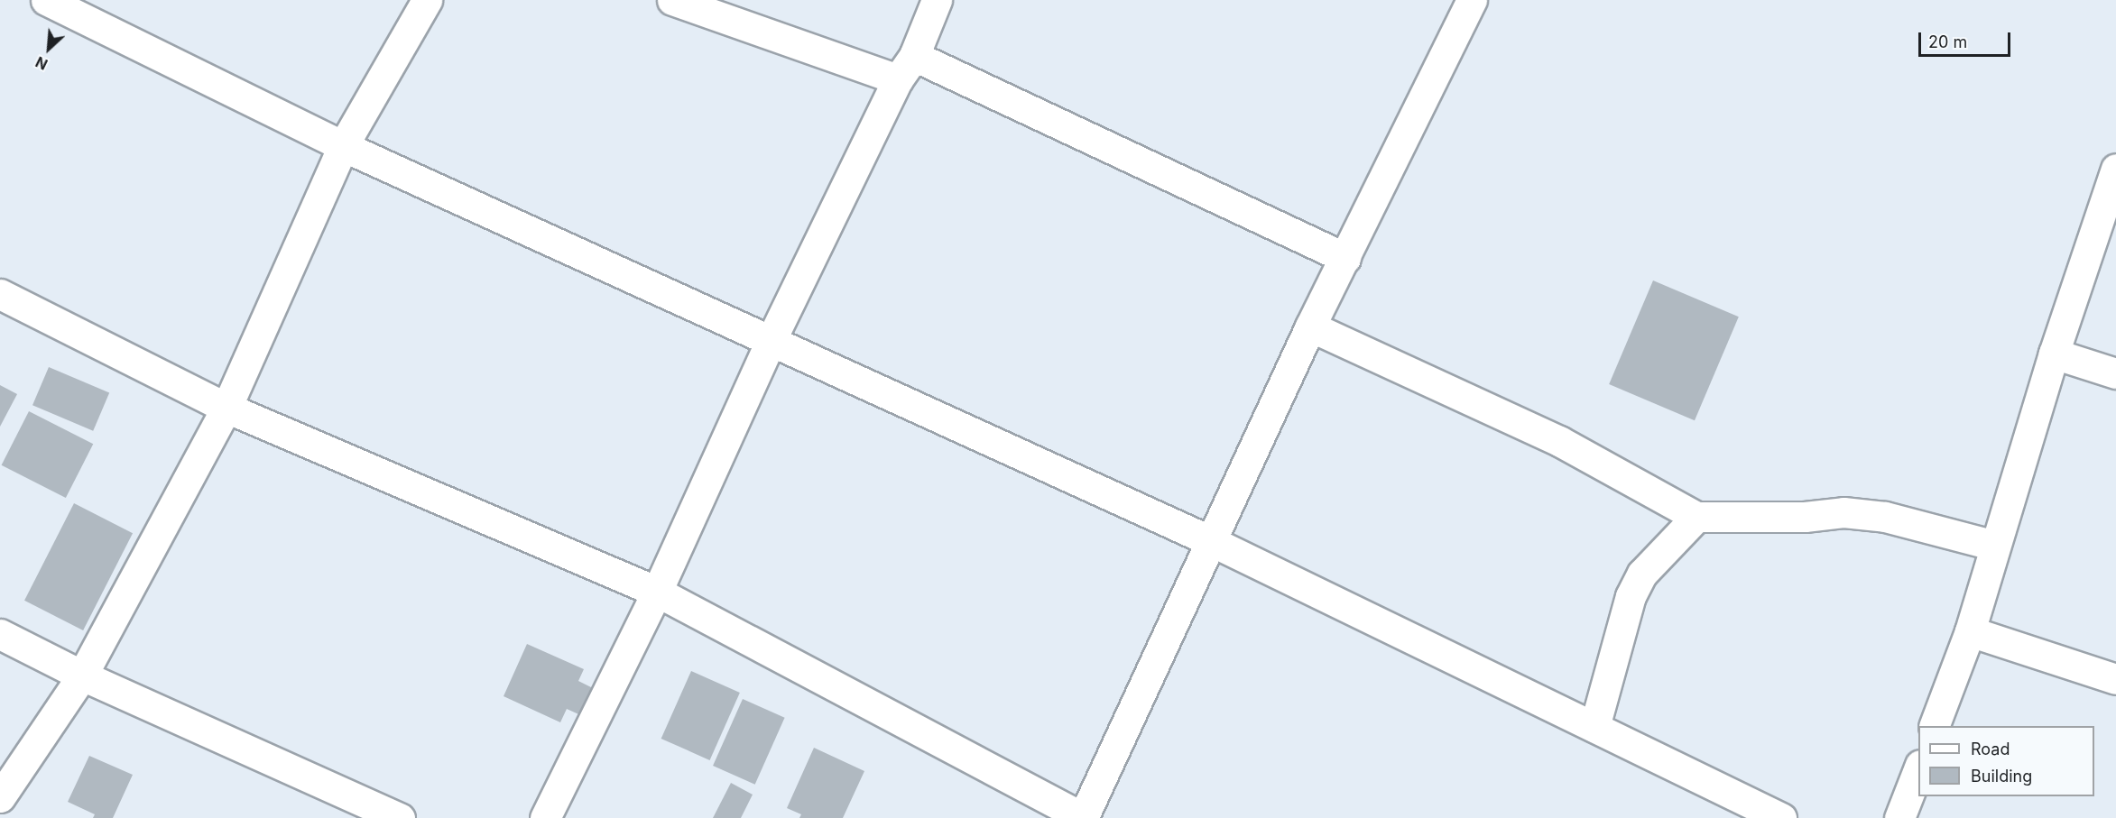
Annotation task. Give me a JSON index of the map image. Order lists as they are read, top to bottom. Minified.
{"legend":["Road","Building"],"scale_bar":"20 m","north":"bottom left"}
